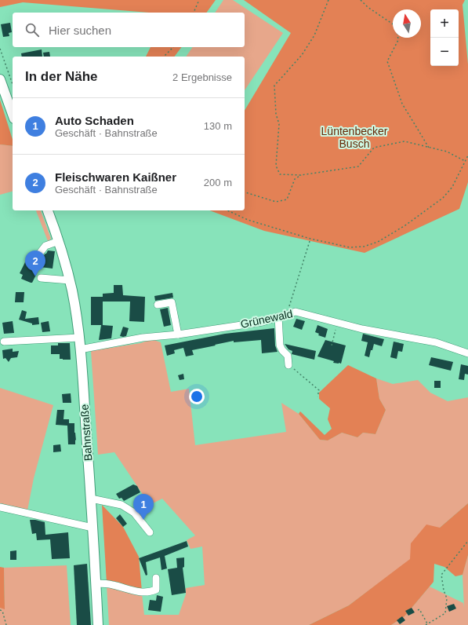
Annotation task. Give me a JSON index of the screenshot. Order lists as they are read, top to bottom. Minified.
{"streets":{"main road":["Bahnstraße"],"street":["Grünewald"]},"crossings":[["Grünewald","Bahnstraße"]],"parks":["Lüntenbecker Busch"],"north":"top","page":{"map_buttons":["+","−"],"search":"Hier suchen","heading":["In der Nähe","2 Ergebnisse"],"list":[{"mark":"1","name":"Auto Schaden","note":"Geschäft · Bahnstraße","value":"130 m"},{"mark":"2","name":"Fleischwaren Kaißner","note":"Geschäft · Bahnstraße","value":"200 m"}],"pins":["2","1"]}}
